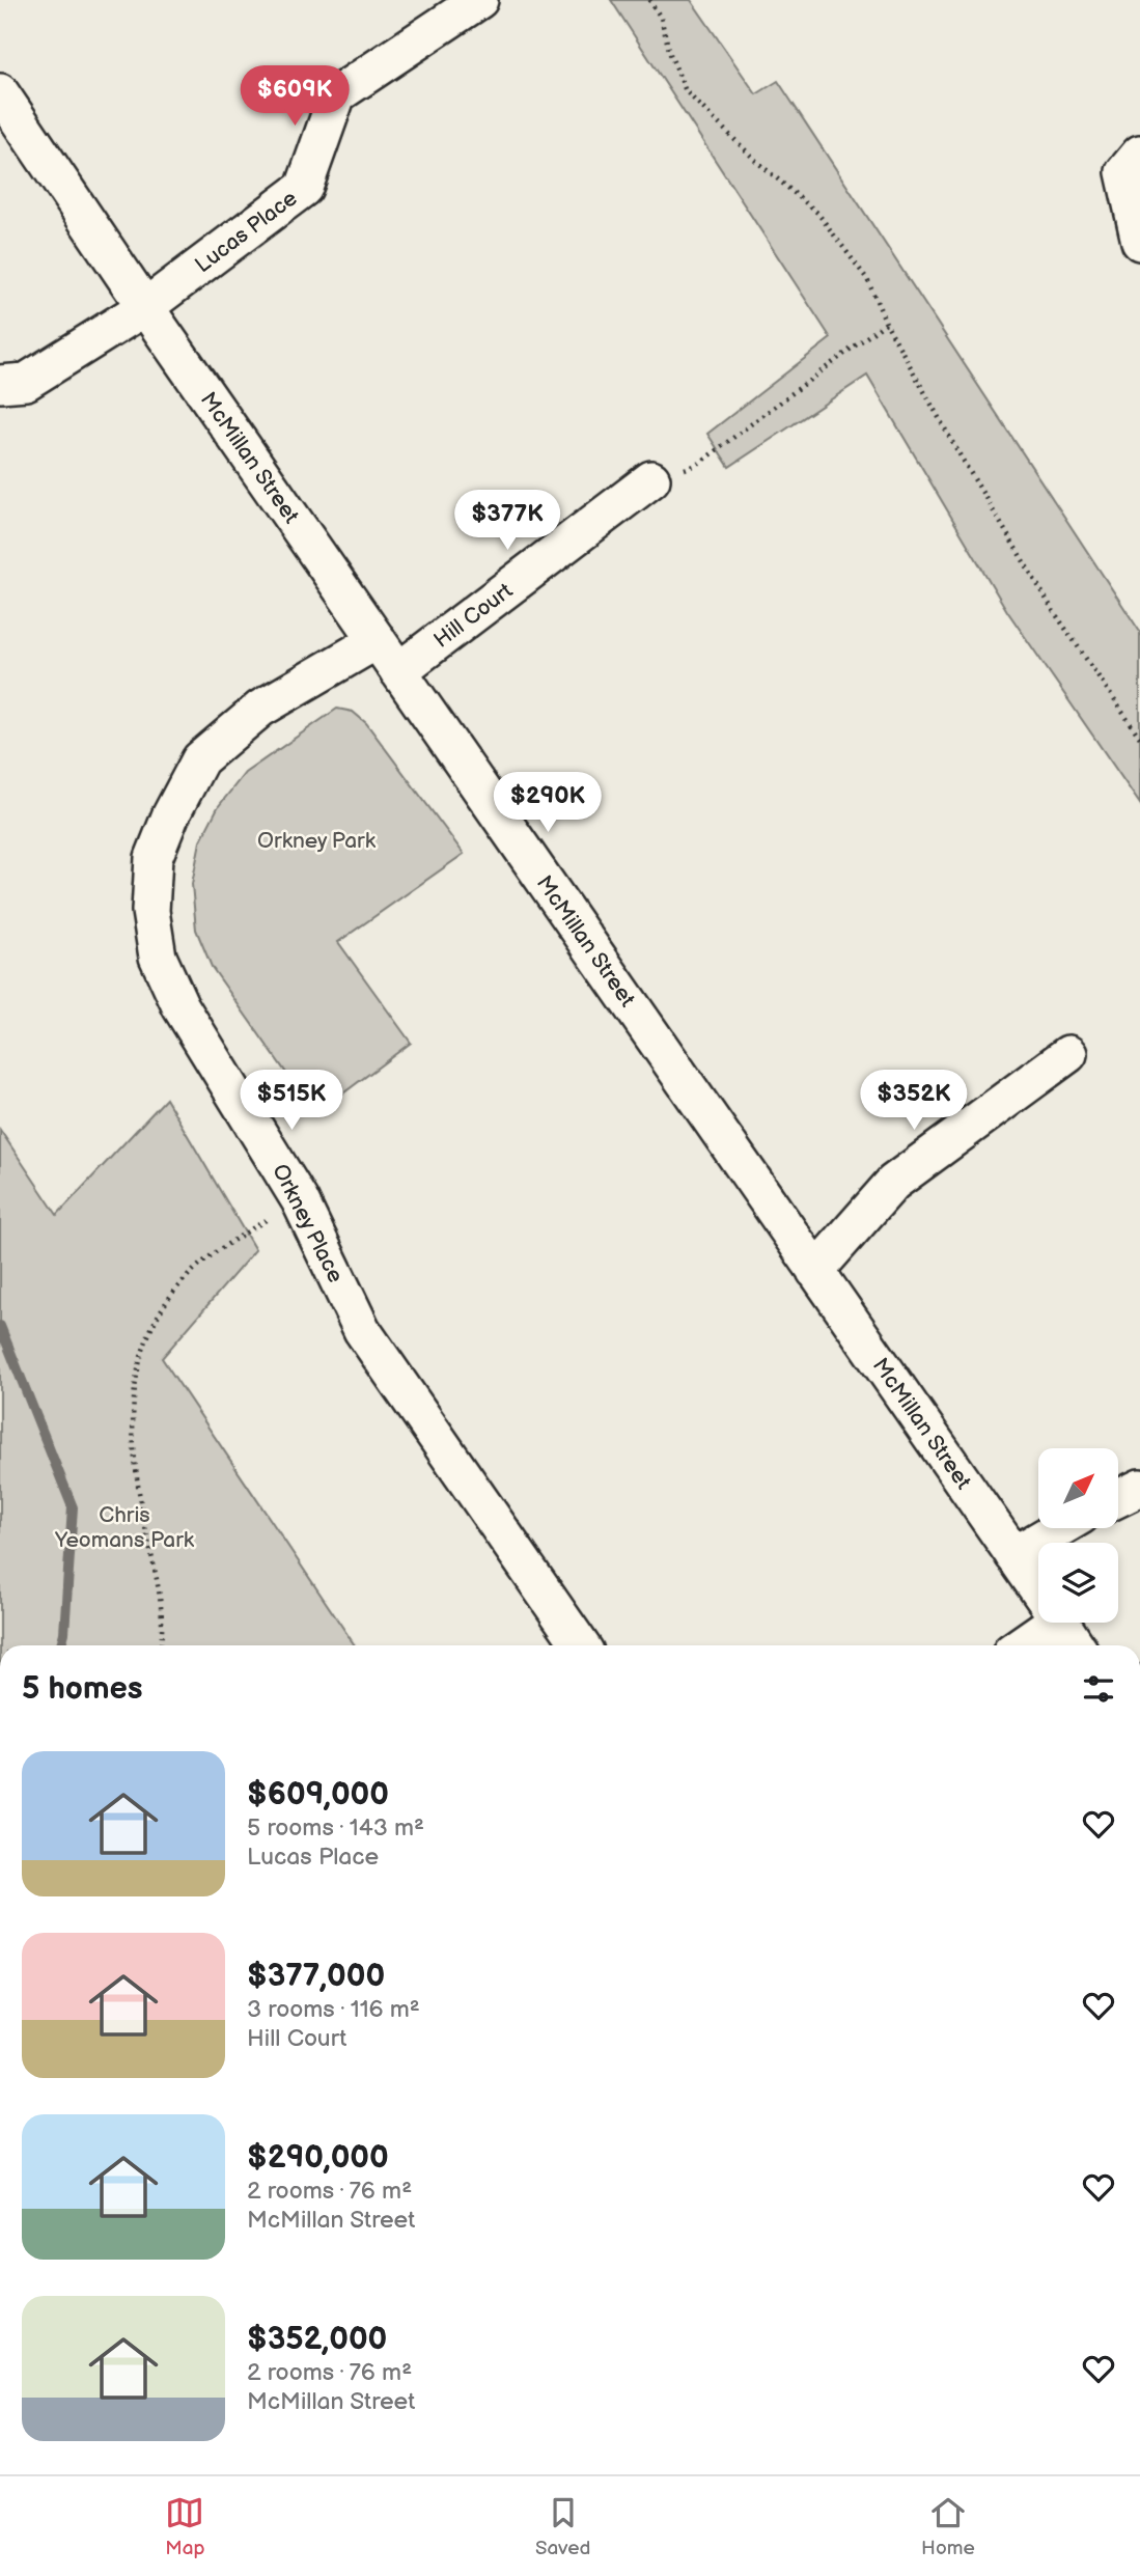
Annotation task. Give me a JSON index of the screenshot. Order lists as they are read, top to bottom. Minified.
{"streets":{"street":["Lucas Place","McMillan Street","Hill Court","Orkney Place"]},"crossings":[["Lucas Place","McMillan Street"],["McMillan Street","Hill Court"],["McMillan Street","Orkney Place"]],"parks":["Orkney Park","Chris Yeomans Park"],"north":"top right","page":{"price":["$609K","$377K","$290K","$515K","$352K"],"heading":"5 homes","list":[{"name":"$609,000","note":"5 rooms · 143 m² · Lucas Place"},{"name":"$377,000","note":"3 rooms · 116 m² · Hill Court"},{"name":"$290,000","note":"2 rooms · 76 m² · McMillan Street"},{"name":"$352,000","note":"2 rooms · 76 m² · McMillan Street"}],"tabs":["Map","Saved","Home"]}}
